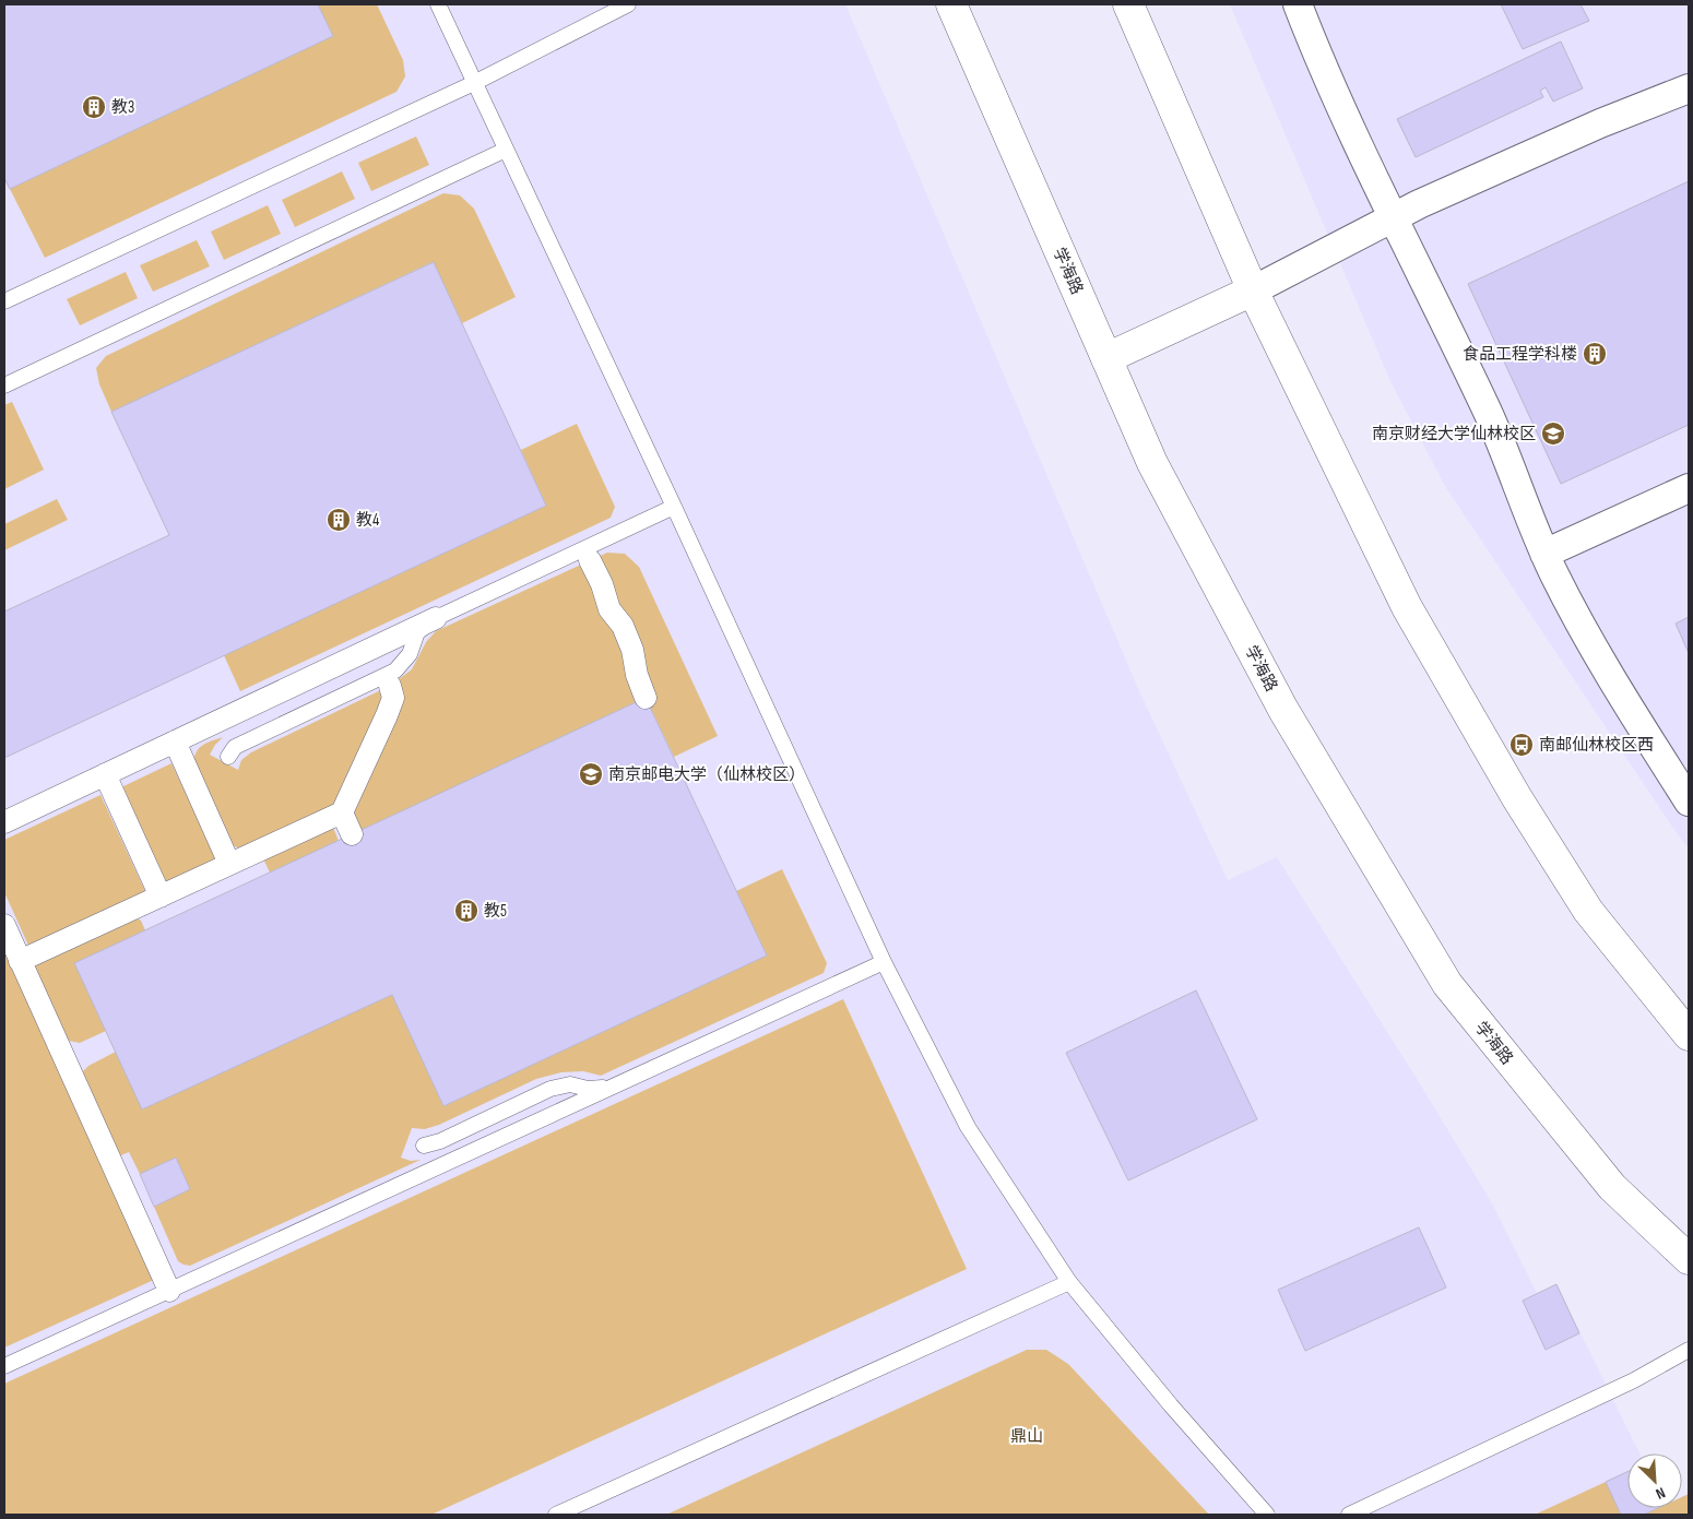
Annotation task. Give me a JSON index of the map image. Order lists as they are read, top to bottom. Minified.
{"streets":{"main road":["学海路"]},"parks":["鼎山"],"places":{"building":["教3","食品工程学科楼","教4","教5"],"school or university":["南京财经大学仙林校区","南京邮电大学（仙林校区）"],"bus stop":["南邮仙林校区西"]},"north":"bottom right"}
